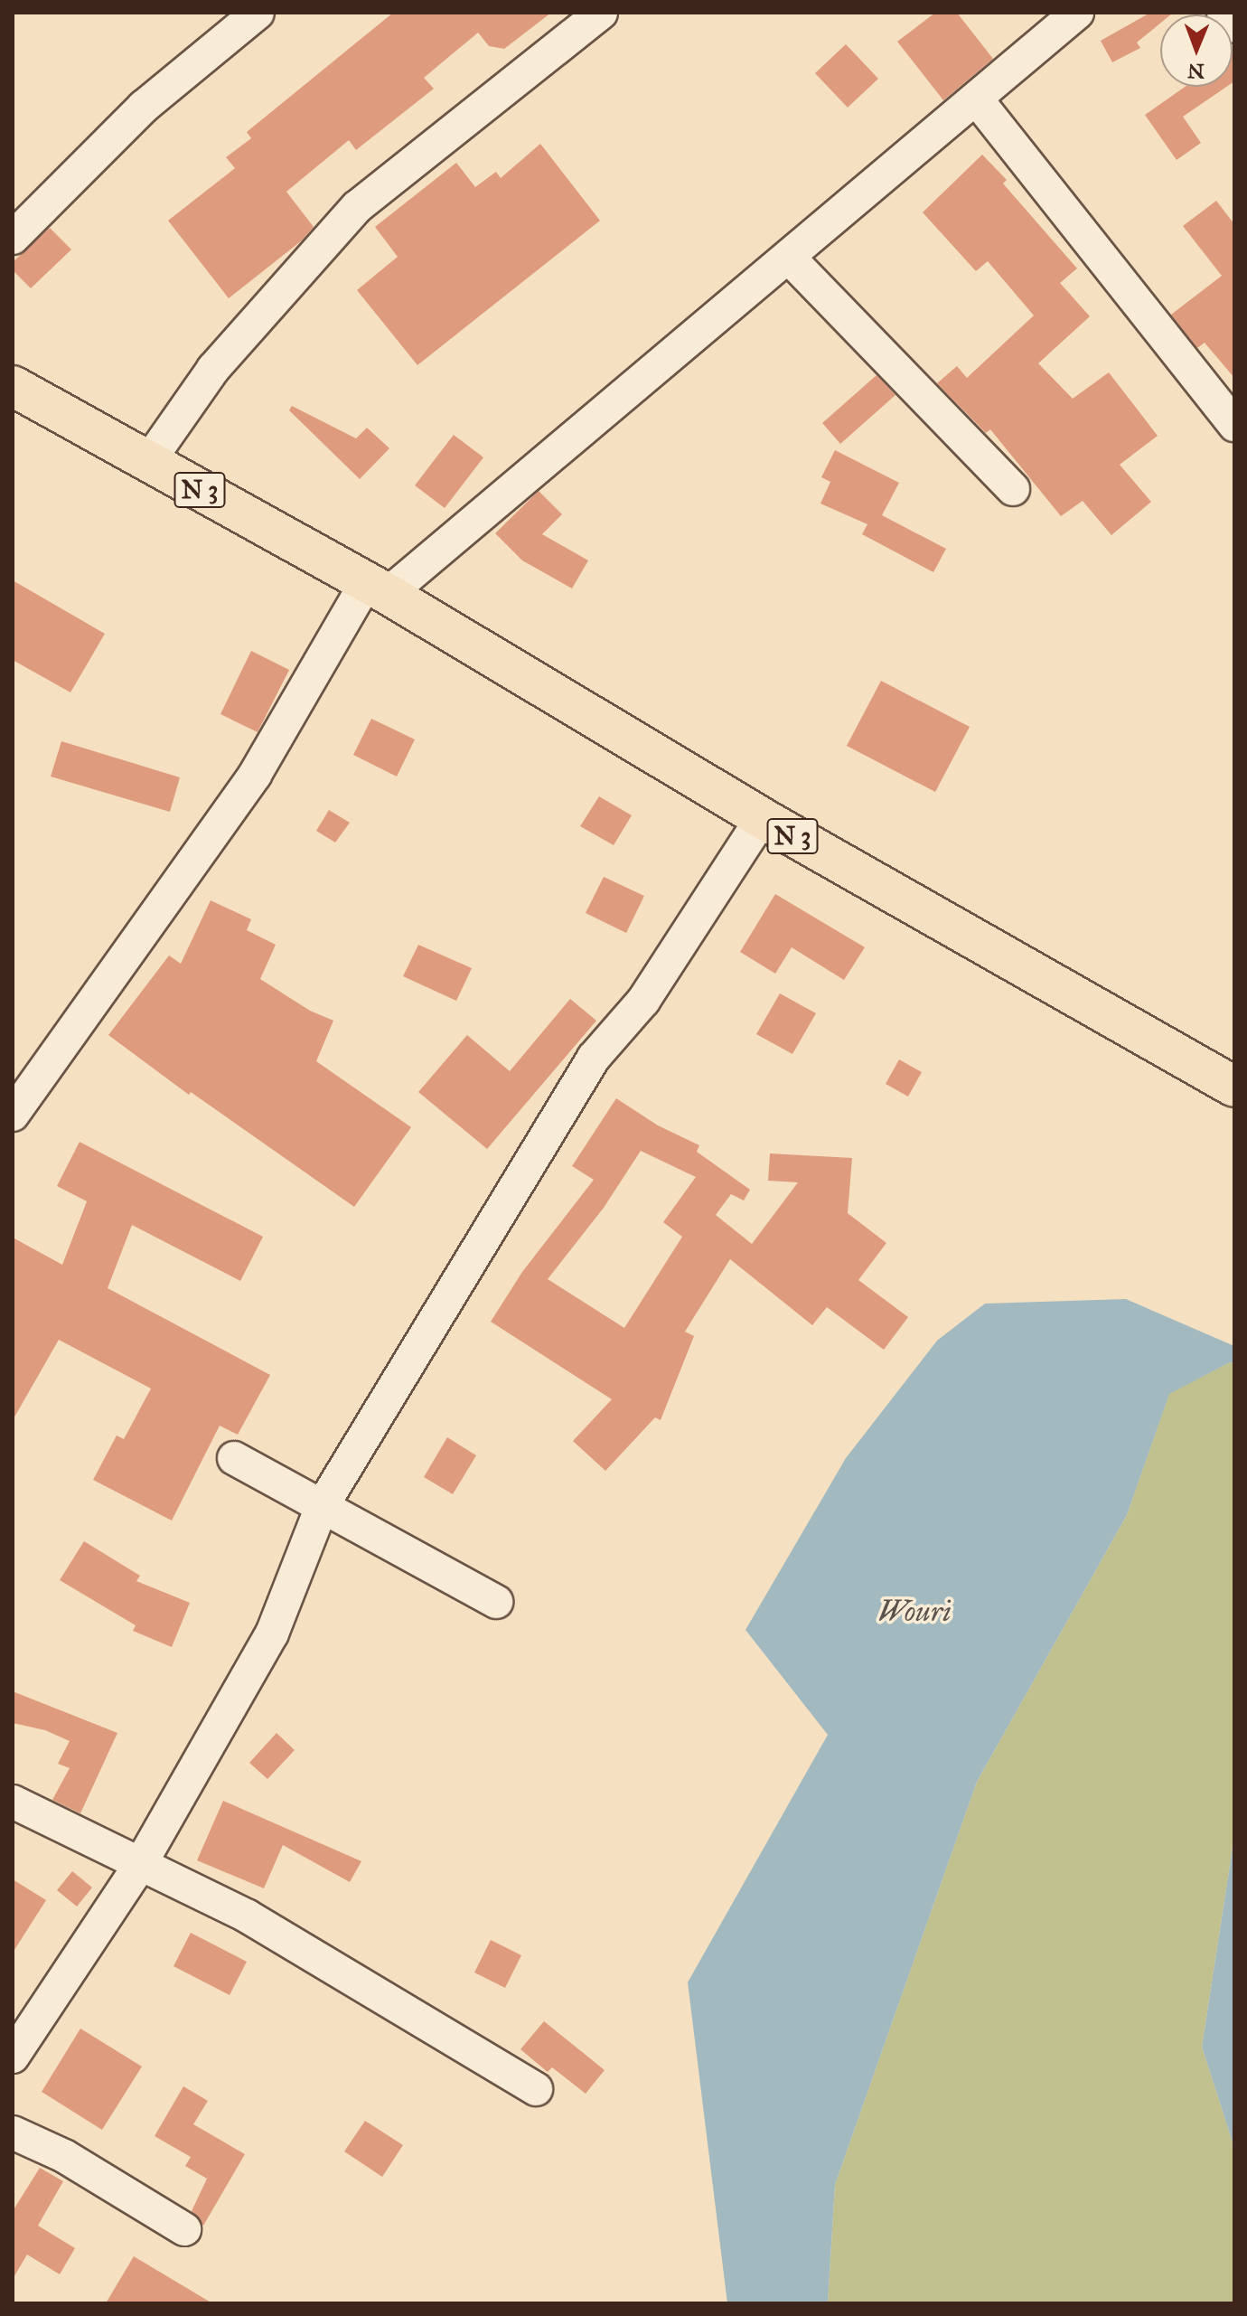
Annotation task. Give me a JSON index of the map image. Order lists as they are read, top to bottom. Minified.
{"streets":{"highway":["N 3"]},"water":["Wouri"],"north":"bottom"}
